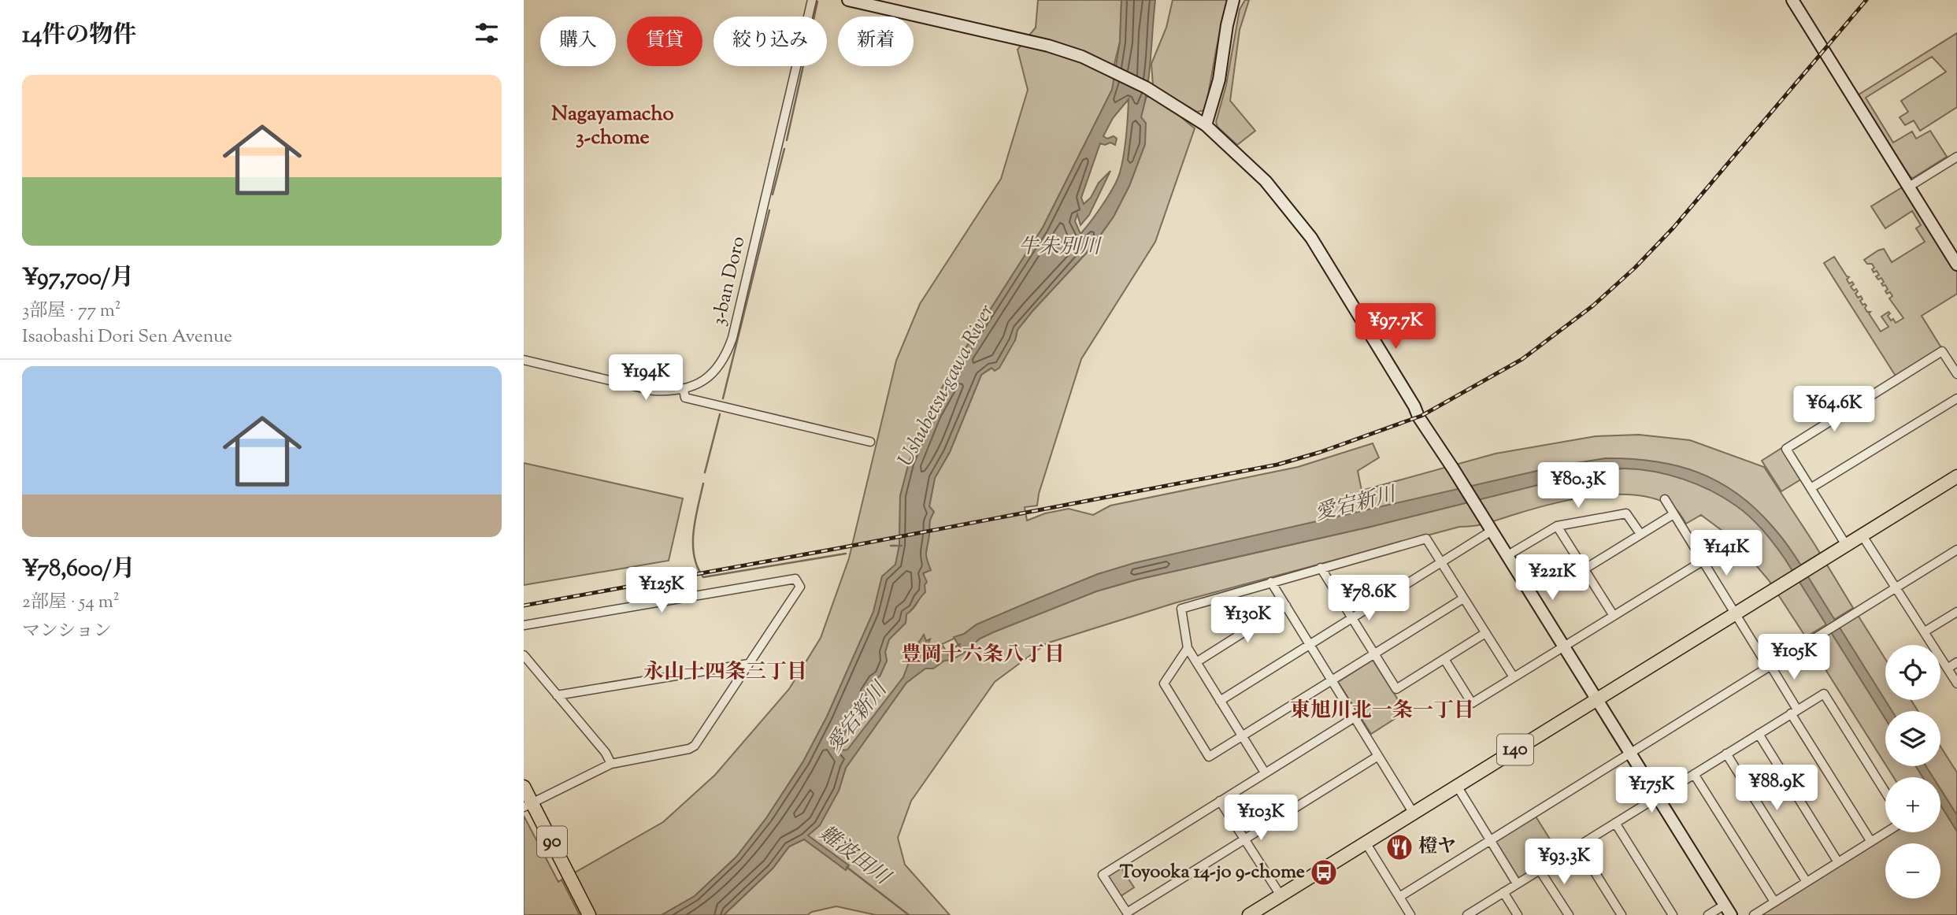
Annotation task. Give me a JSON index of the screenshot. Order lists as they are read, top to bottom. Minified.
{"streets":{"main road":["140","90"],"street":["3-ban Doro"]},"districts":["Nagayamacho 3-chome","豊岡十六条八丁目","永山十四条三丁目","東旭川北一条一丁目"],"water":["牛朱別川","Ushubetsu-gawa River","愛宕新川","難波田川"],"places":{"restaurant":["橙ヤ"],"bus stop":["Toyooka 14-jo 9-chome"]},"page":{"heading":"14件の物件","chip":["購入","賃貸","絞り込み","新着"],"list":[{"name":"¥97,700/月","note":"3部屋 · 77 m² · Isaobashi Dori Sen Avenue"},{"name":"¥78,600/月","note":"2部屋 · 54 m² · マンション"}],"price":["¥97.7K","¥194K","¥64.6K","¥80.3K","¥141K","¥221K","¥125K","¥78.6K","¥130K","¥105K","¥88.9K","¥175K","¥103K","¥93.3K"],"map_buttons":["+","−"]}}
